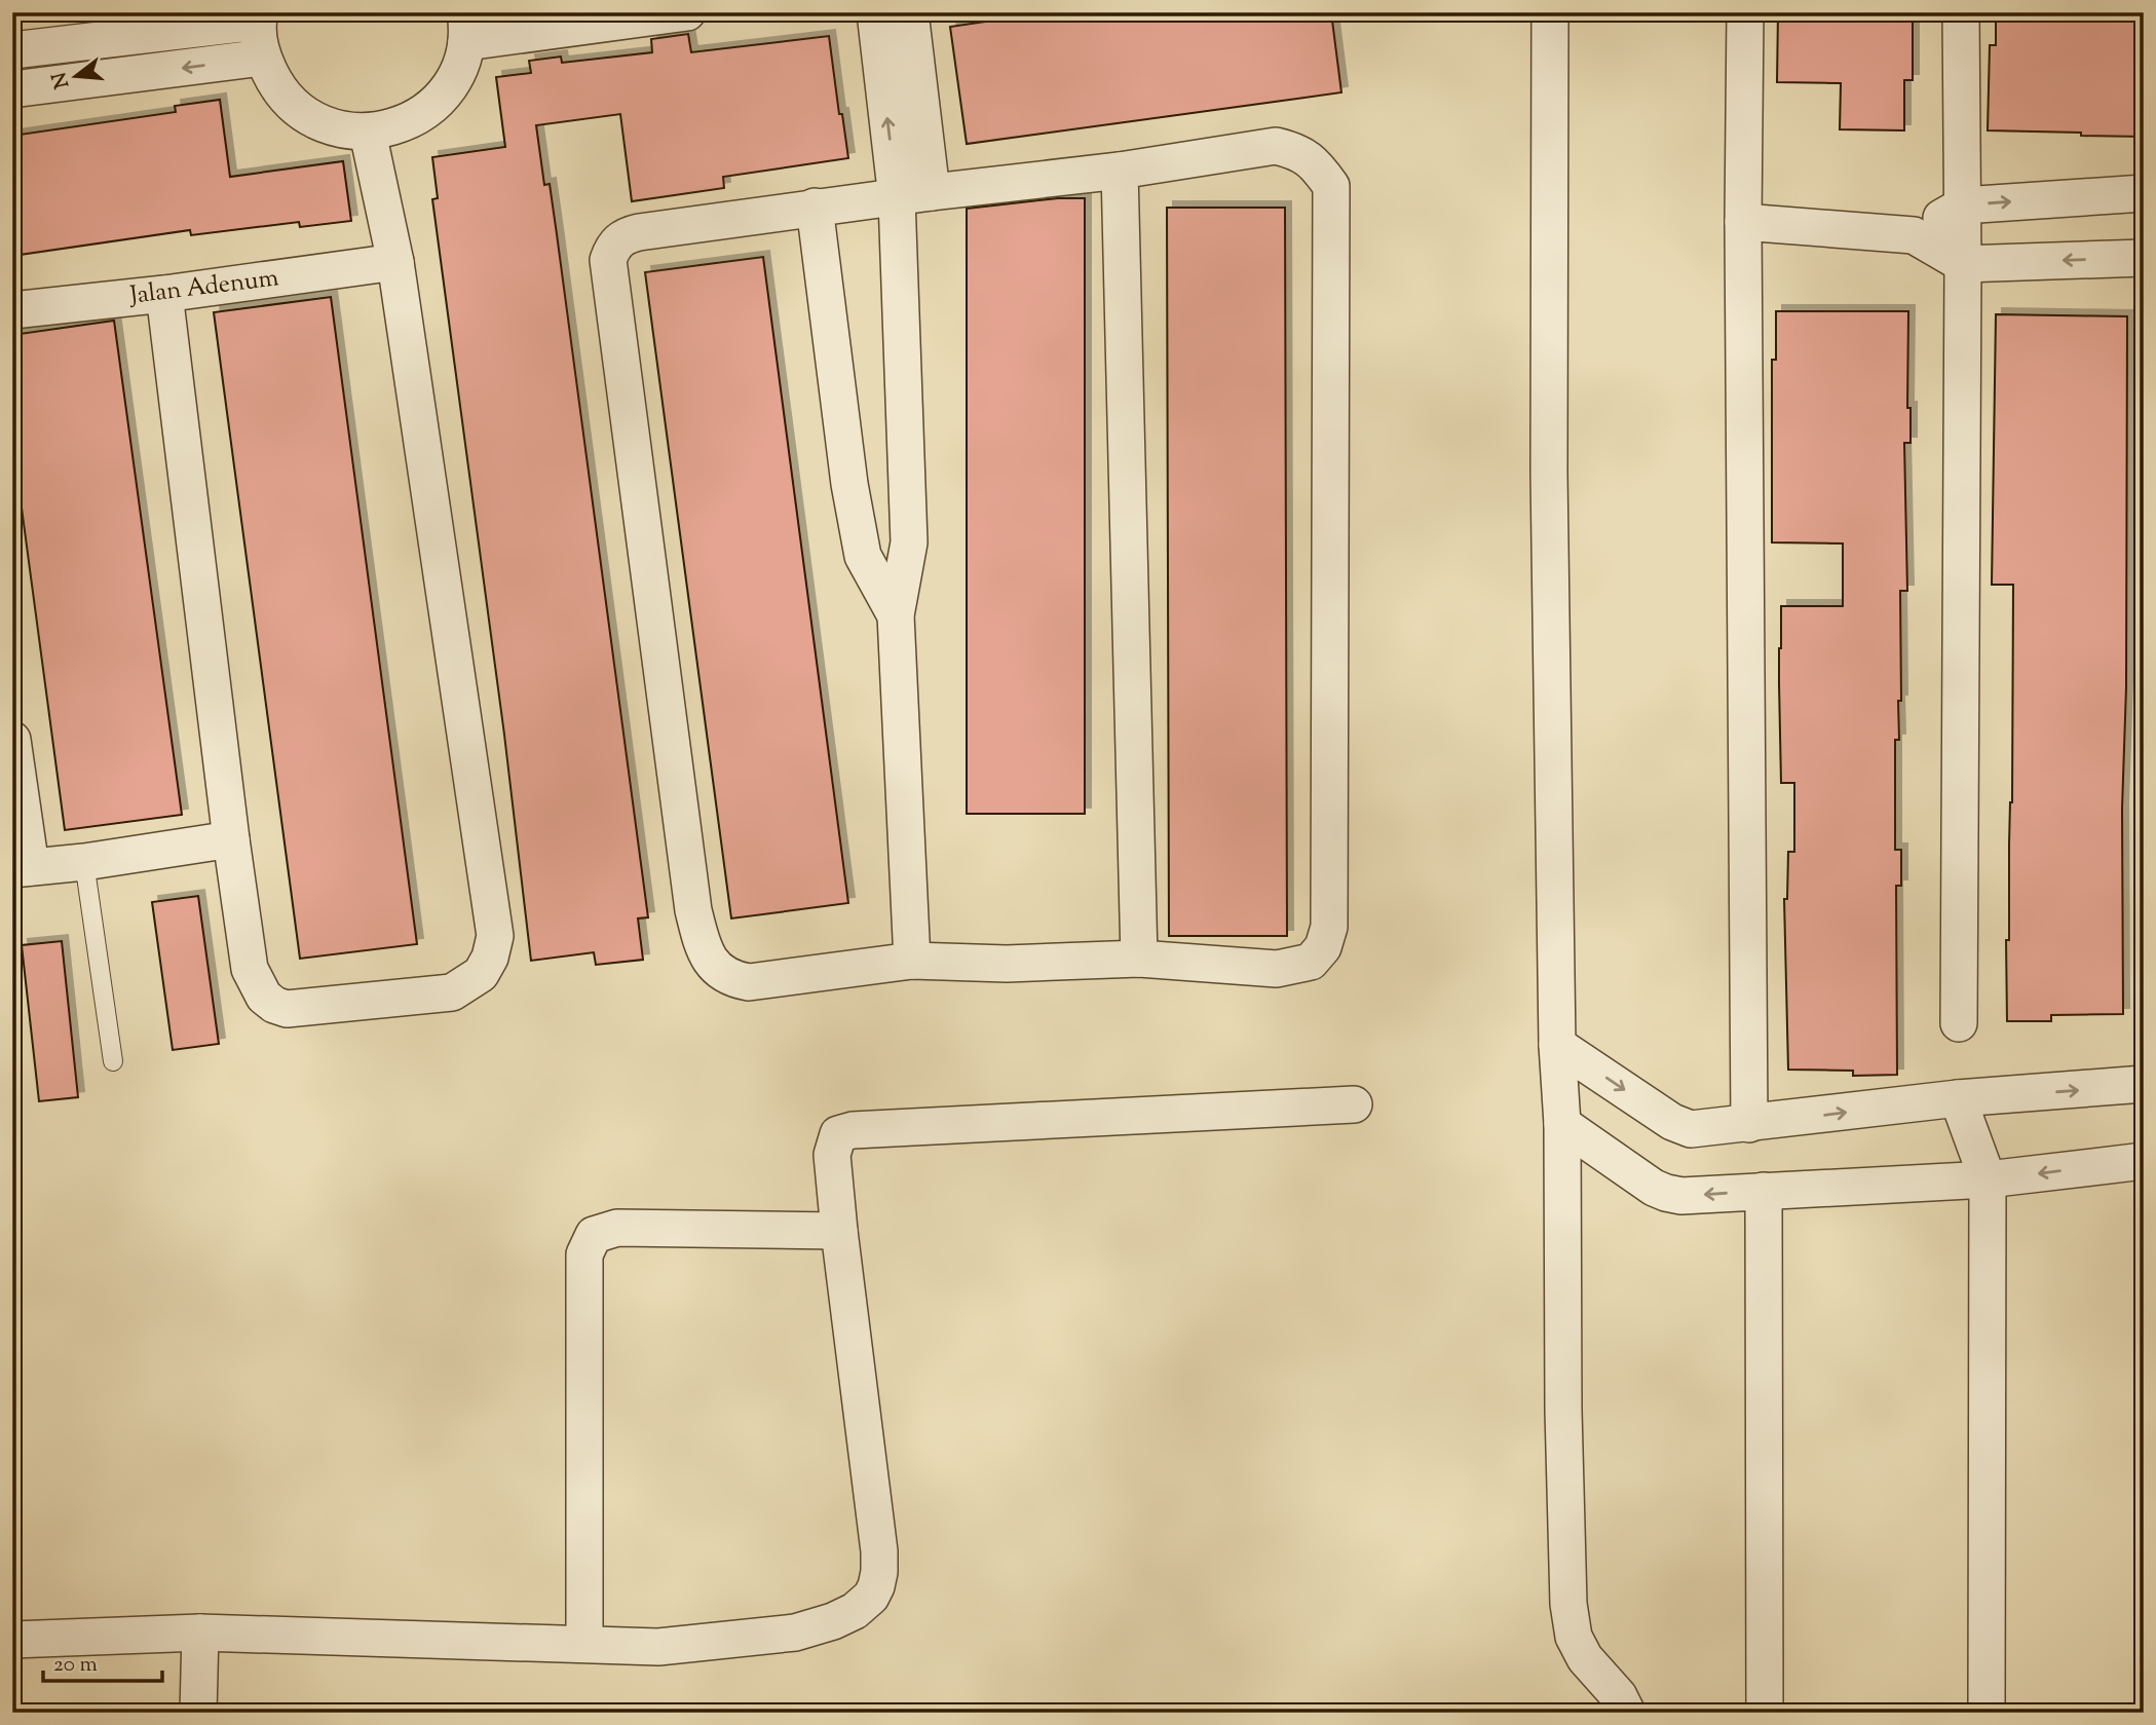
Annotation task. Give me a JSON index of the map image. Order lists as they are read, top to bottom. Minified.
{"streets":{"street":["Jalan Adenum"]},"scale_bar":"20 m","north":"left"}
